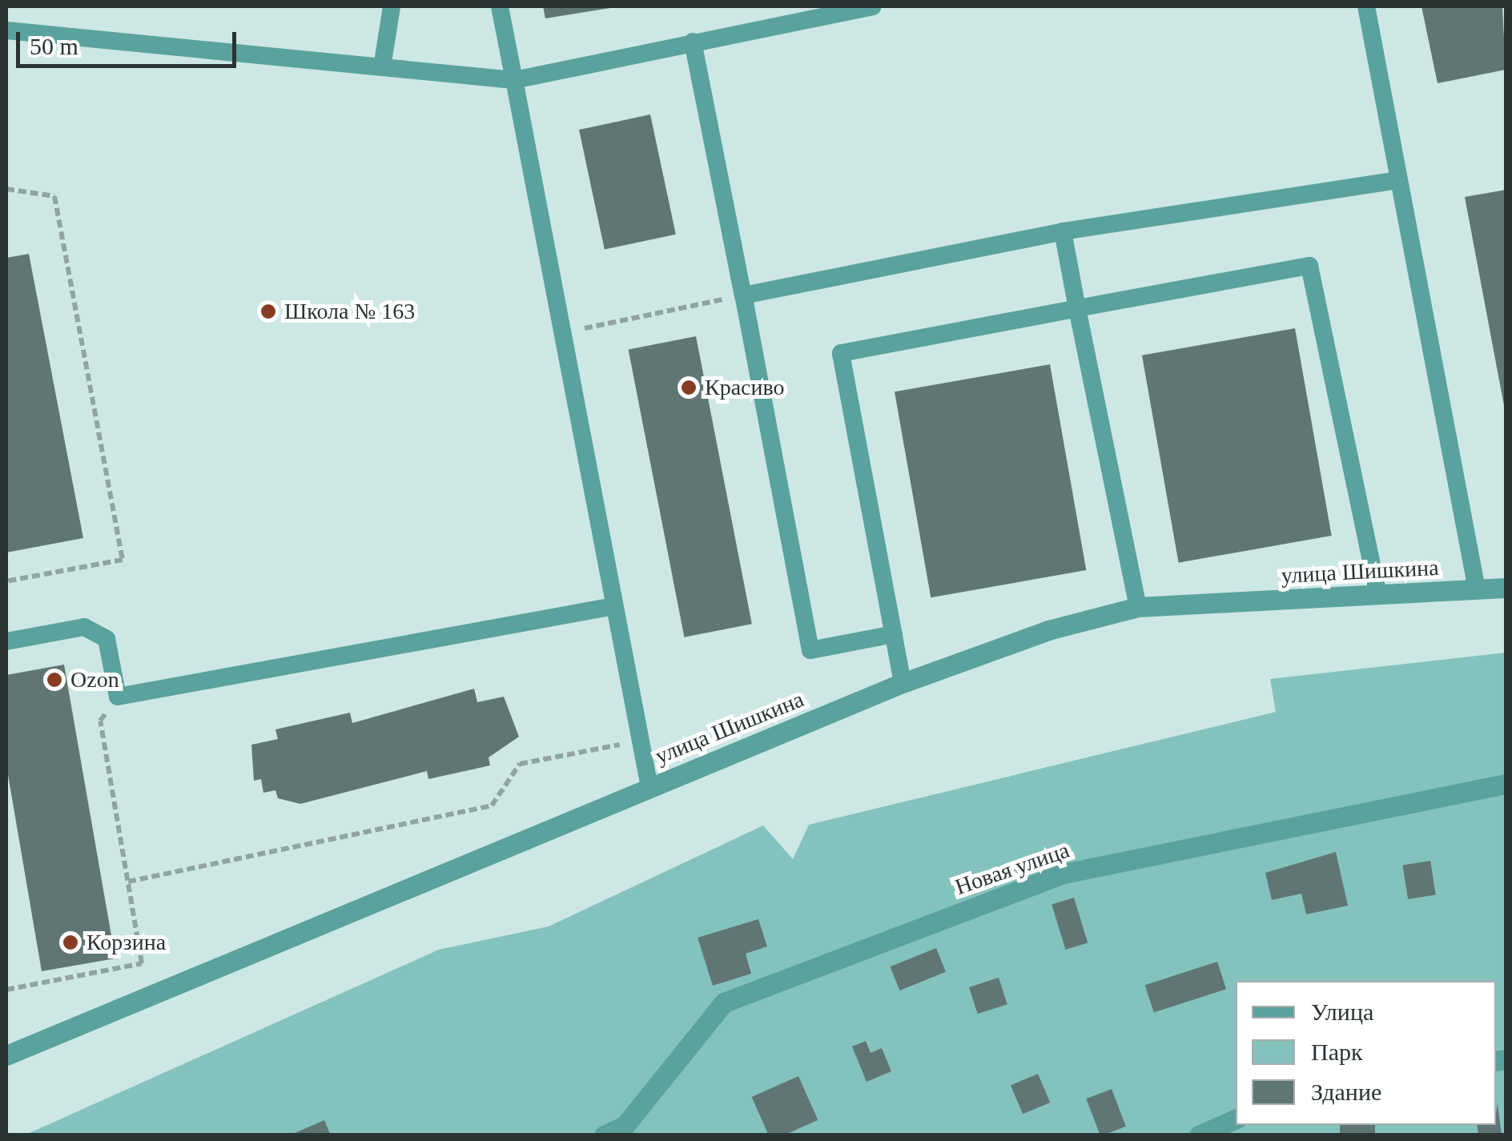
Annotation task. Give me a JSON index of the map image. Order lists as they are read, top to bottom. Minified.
{"streets":{"street":["улица Шишкина","Новая улица"]},"places":["Школа № 163","Красиво","Ozon","Корзина"],"legend":["Улица","Парк","Здание"],"scale_bar":"50 m"}
